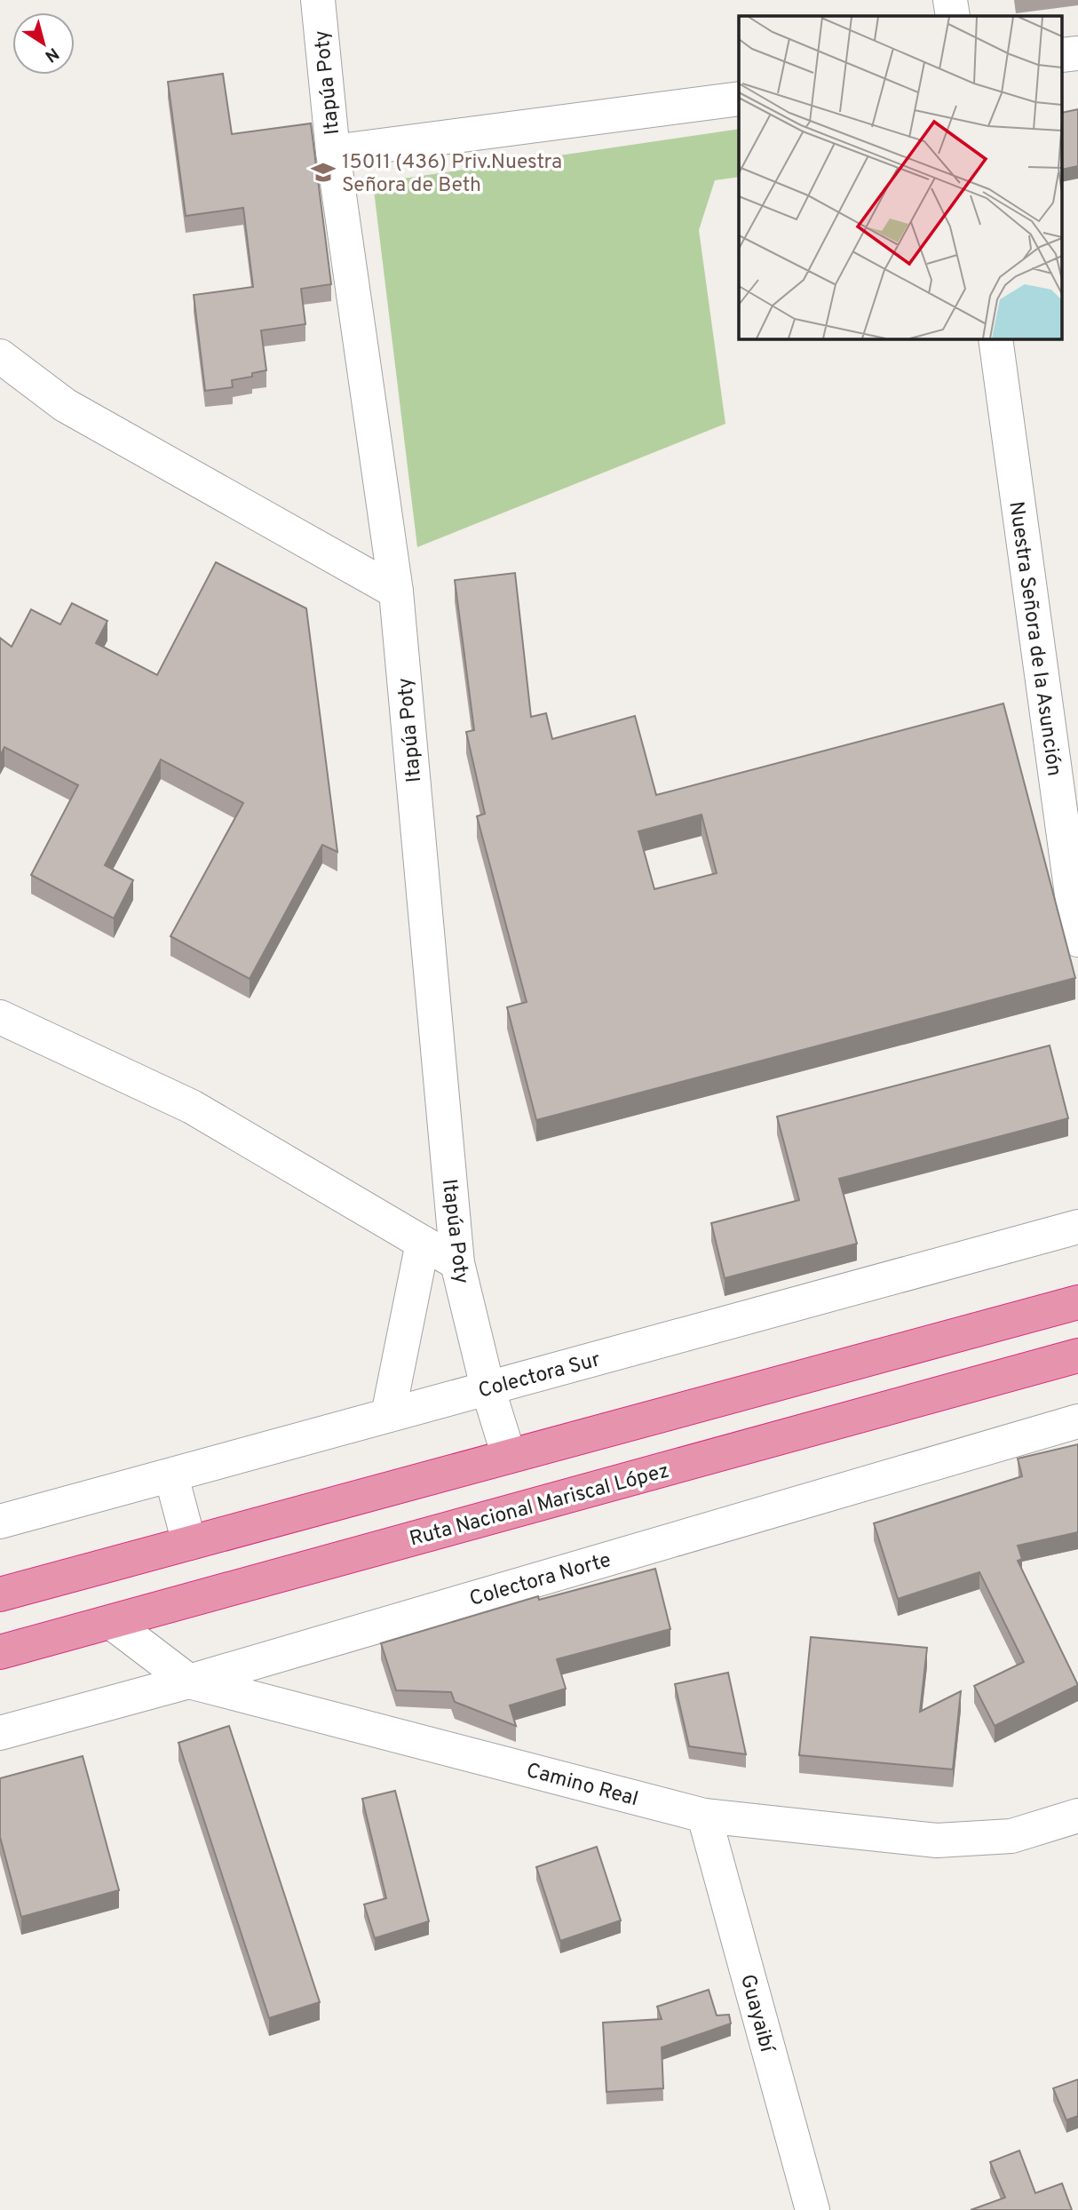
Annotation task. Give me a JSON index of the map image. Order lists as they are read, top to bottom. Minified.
{"streets":{"highway":["Ruta Nacional Mariscal López"],"street":["Itapúa Poty","Nuestra Señora de la Asunción","Colectora Sur","Colectora Norte","Camino Real","Guayaibí"]},"crossings":[["Itapúa Poty","Colectora Sur"],["Ruta Nacional Mariscal López","Camino Real"],["Colectora Norte","Camino Real"],["Camino Real","Guayaibí"]],"places":{"school or university":["15011 (436) Priv.Nuestra Señora de Beth"]},"north":"bottom right"}
